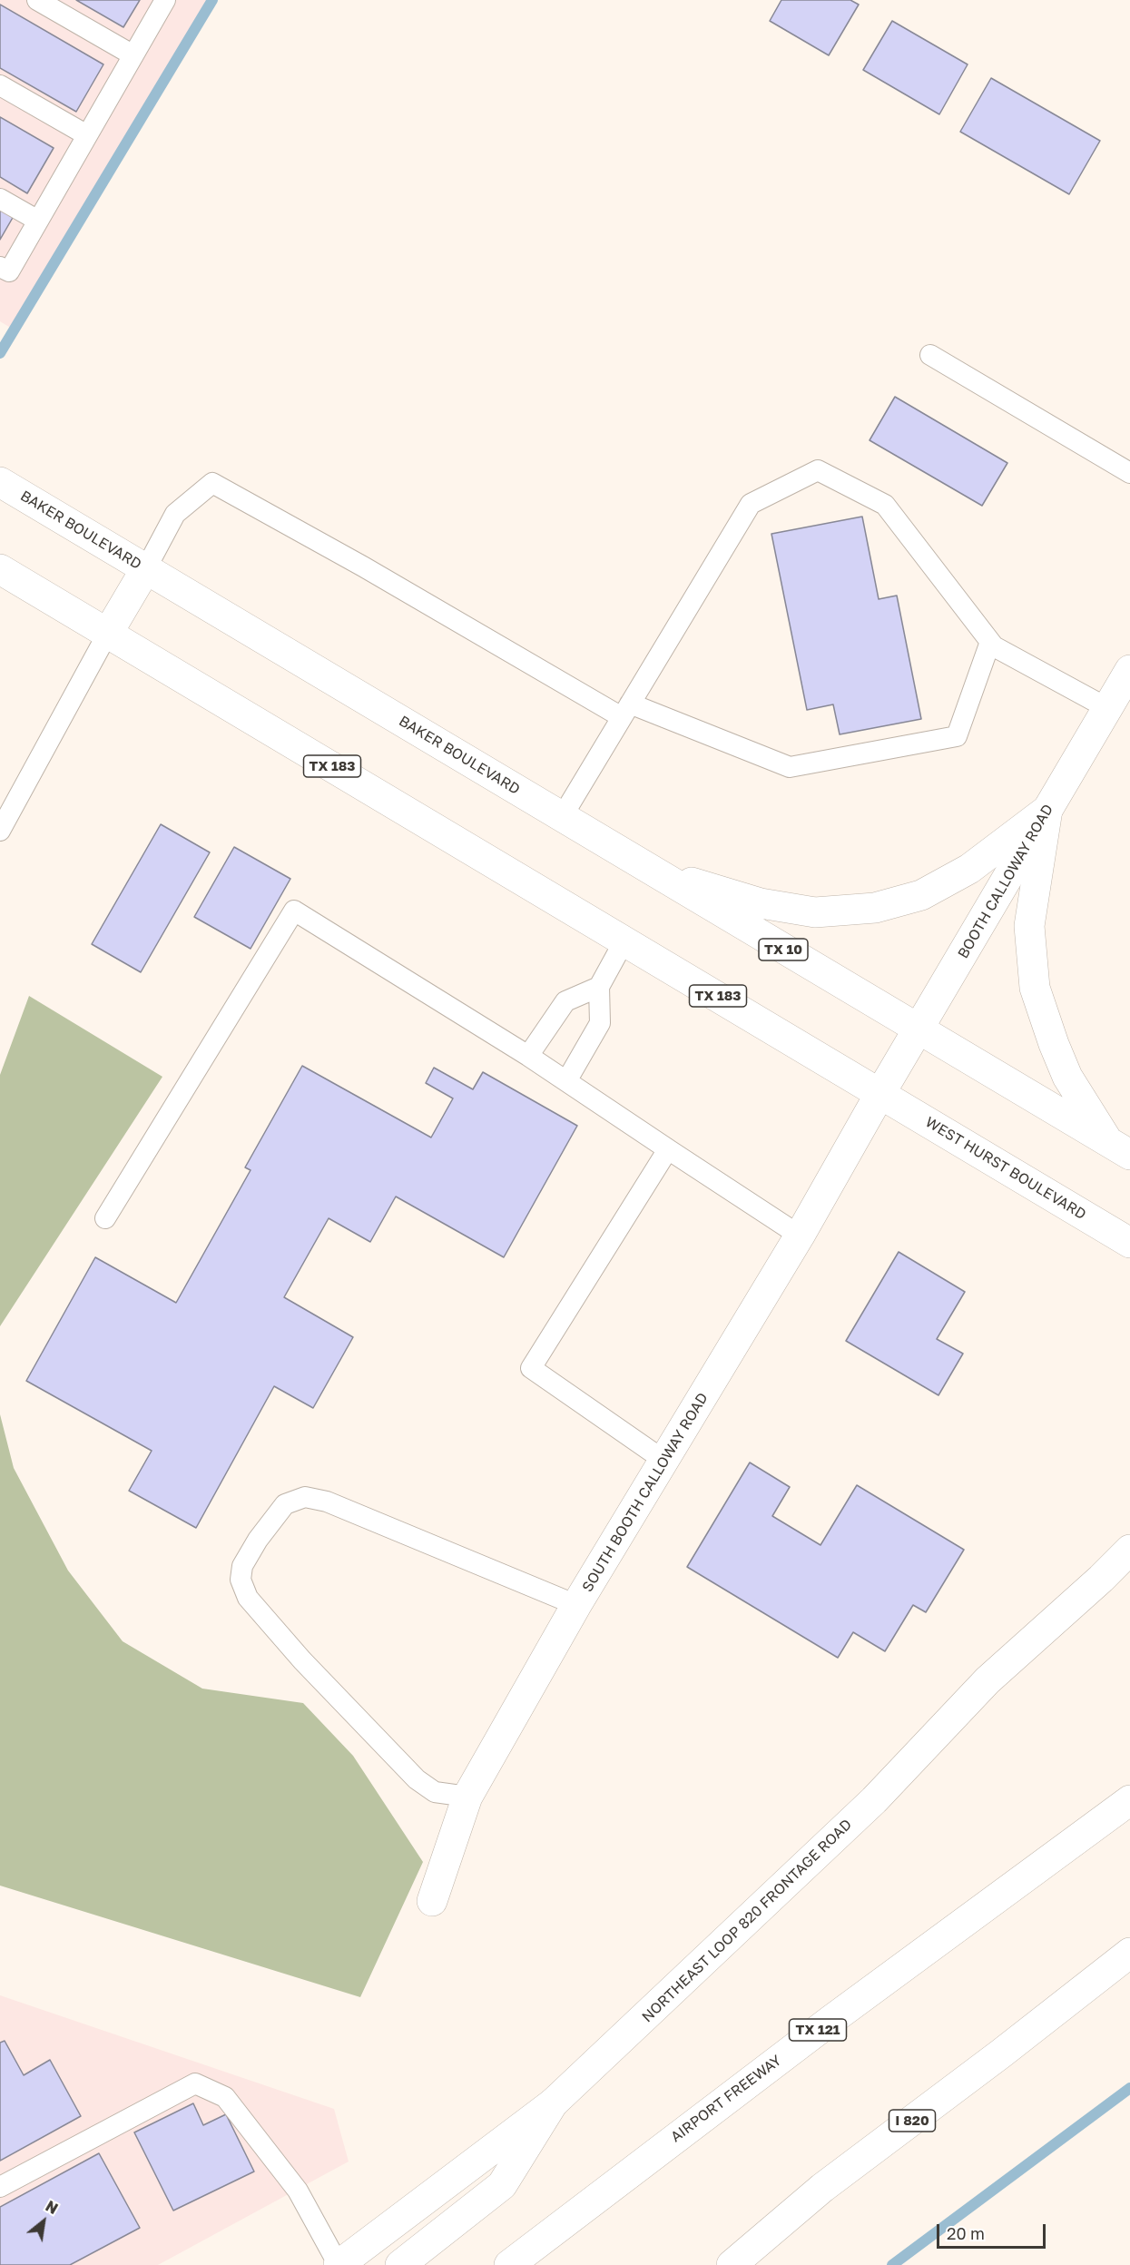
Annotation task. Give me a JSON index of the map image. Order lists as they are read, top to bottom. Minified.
{"streets":{"main road":["BAKER BOULEVARD","TX 183","BOOTH CALLOWAY ROAD","TX 10","WEST HURST BOULEVARD","SOUTH BOOTH CALLOWAY ROAD","NORTHEAST LOOP 820 FRONTAGE ROAD","TX 121","AIRPORT FREEWAY","I 820"]},"crossings":[["BAKER BOULEVARD","BOOTH CALLOWAY ROAD"],["BAKER BOULEVARD","TX 10"],["TX 183","BOOTH CALLOWAY ROAD"],["TX 183","WEST HURST BOULEVARD"],["TX 183","SOUTH BOOTH CALLOWAY ROAD"],["BOOTH CALLOWAY ROAD","TX 10"],["BOOTH CALLOWAY ROAD","WEST HURST BOULEVARD"],["BOOTH CALLOWAY ROAD","SOUTH BOOTH CALLOWAY ROAD"],["WEST HURST BOULEVARD","SOUTH BOOTH CALLOWAY ROAD"]],"scale_bar":"20 m","north":"top right"}
